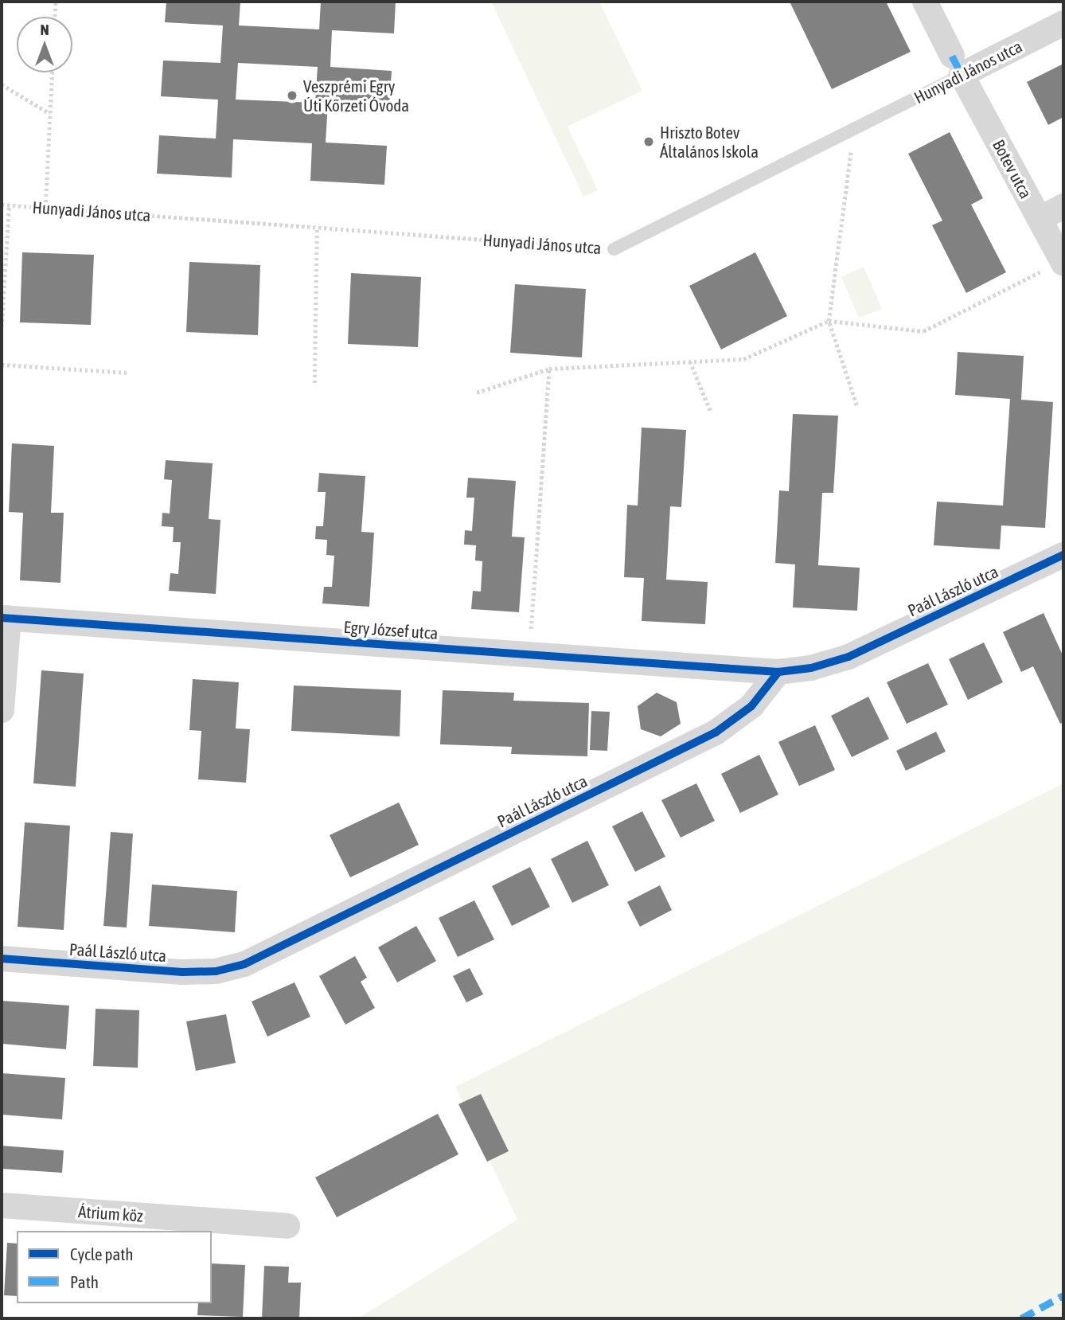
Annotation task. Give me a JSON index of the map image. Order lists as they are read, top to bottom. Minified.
{"streets":{"street":["Hunyadi János utca","Botev utca","Paál László utca","Egry József utca","Átrium köz"]},"crossings":[["Hunyadi János utca","Botev utca"],["Paál László utca","Egry József utca"]],"places":["Veszprémi Egry Úti Körzeti Óvoda","Hriszto Botev Általános Iskola"],"legend":["Cycle path","Path"],"north":"top"}
